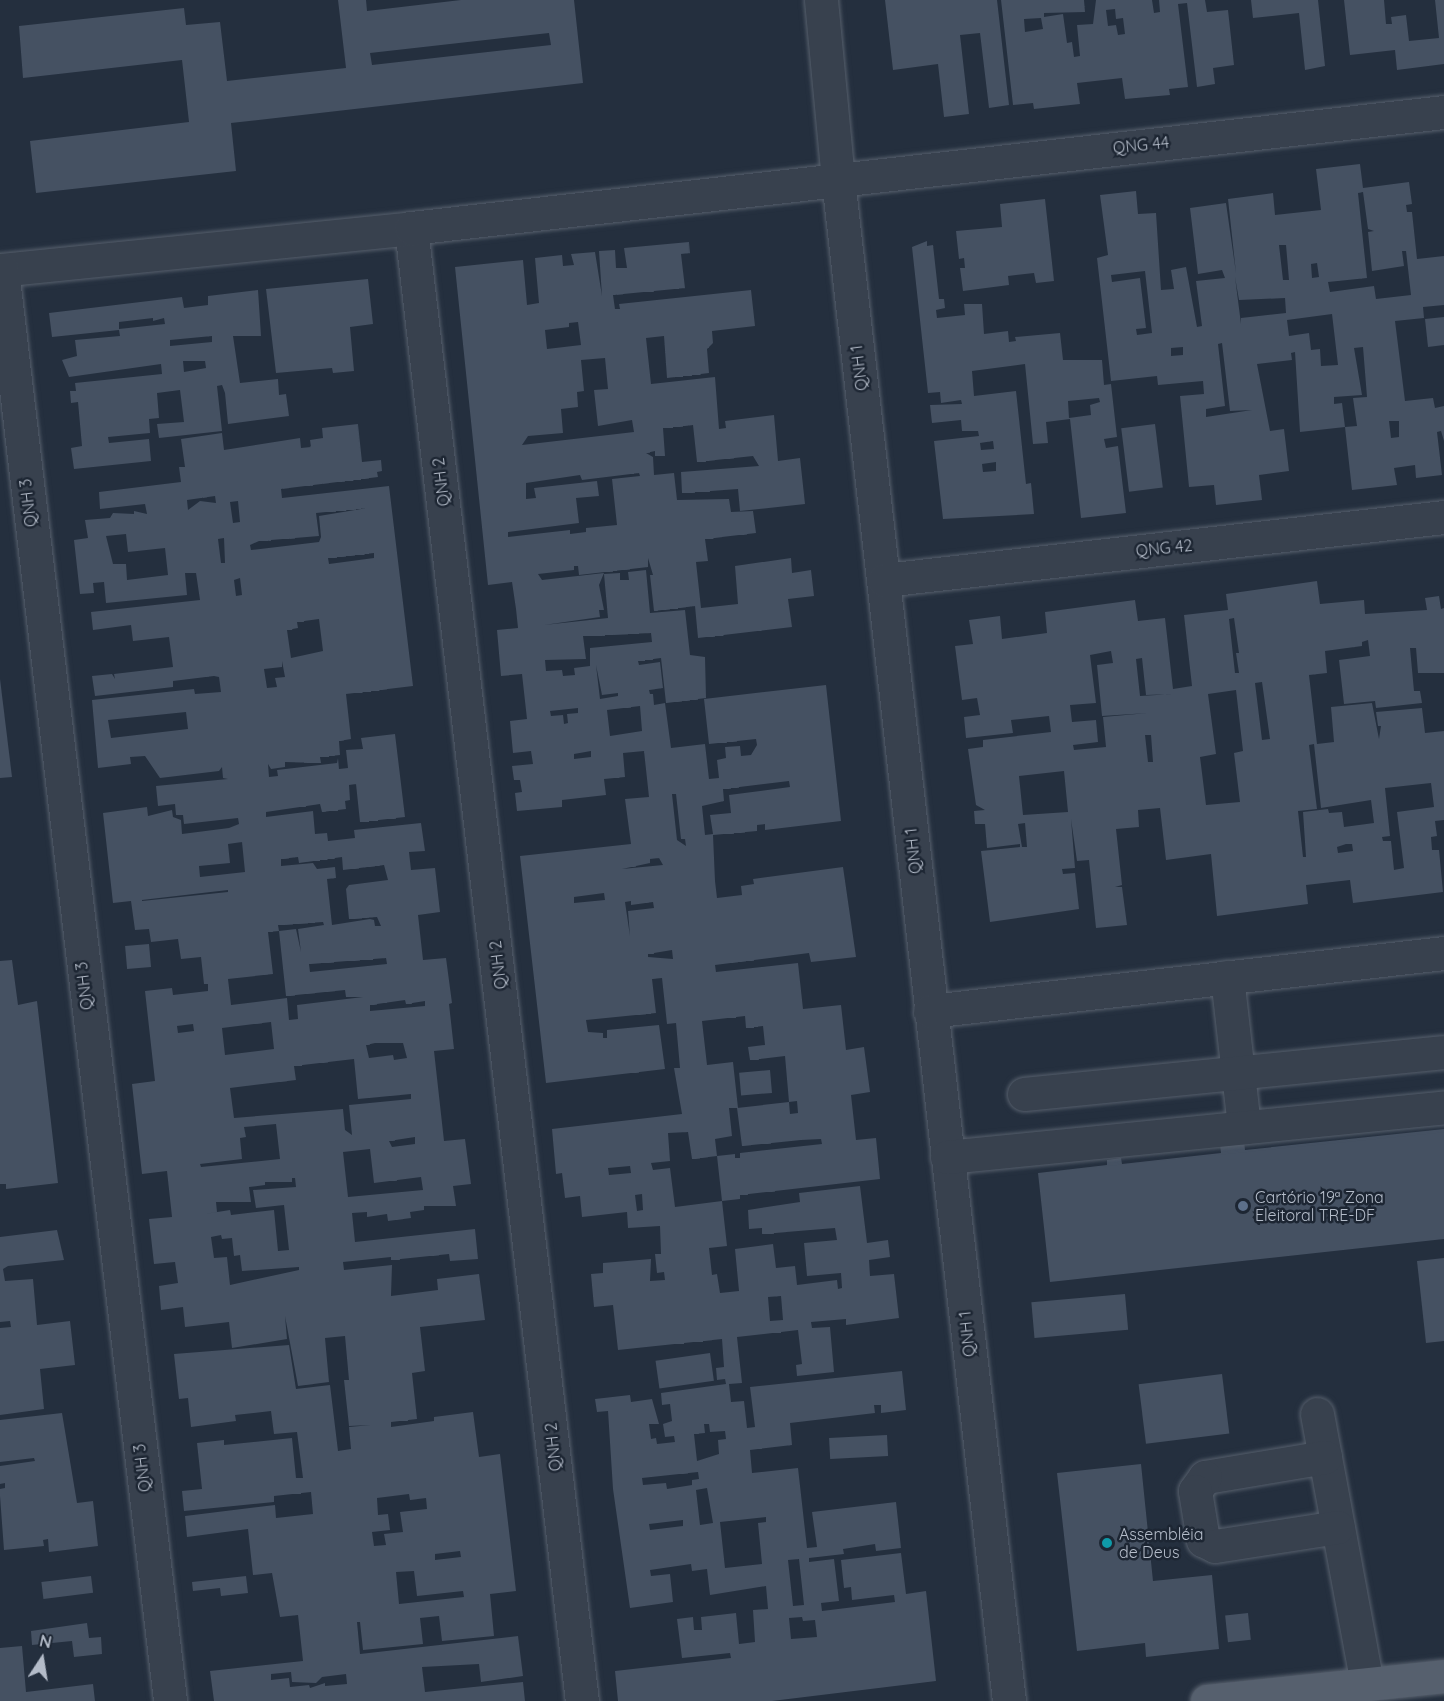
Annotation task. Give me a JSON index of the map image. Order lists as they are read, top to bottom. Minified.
{"streets":{"street":["QNG 44","QNH 1","QNH 2","QNH 3","QNG 42"]},"crossings":[["QNG 44","QNH 1"],["QNG 44","QNH 2"],["QNG 44","QNH 3"],["QNH 1","QNG 42"]],"places":["Cartório 19ª Zona Eleitoral TRE-DF","Assembléia de Deus"],"north":"top"}
